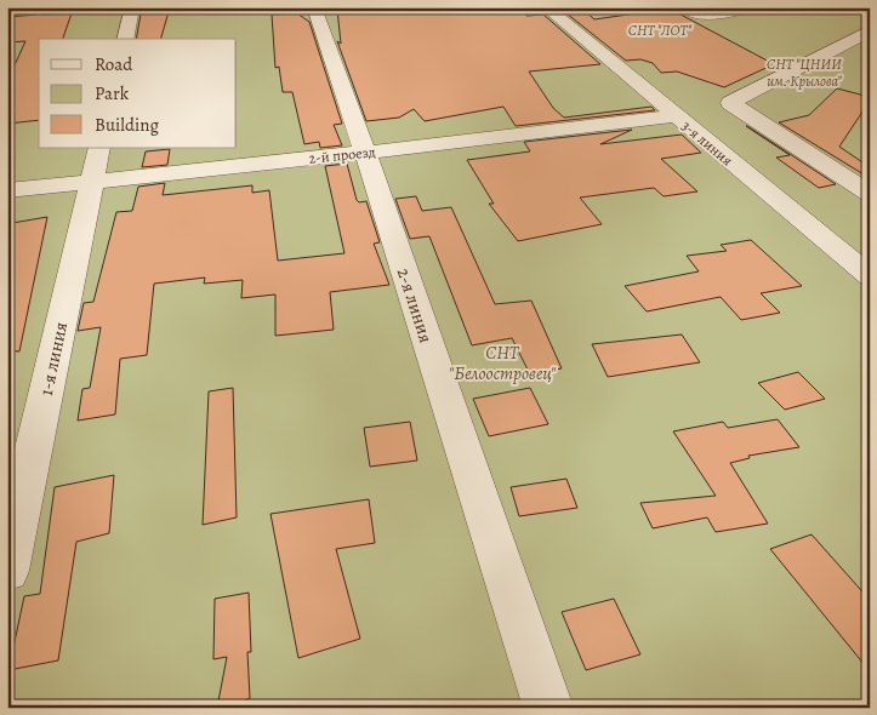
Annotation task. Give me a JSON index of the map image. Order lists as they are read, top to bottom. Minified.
{"streets":{"street":["3-я линия","2-й проезд","2-я линия","1-я линия"]},"crossings":[["3-я линия","2-й проезд"],["2-й проезд","2-я линия"],["2-й проезд","1-я линия"]],"parks":["СНТ \"ЛОТ\"","СНТ \"ЦНИИ им. Крылова\"","СНТ \"Белоостровец\""],"legend":["Road","Park","Building"]}
